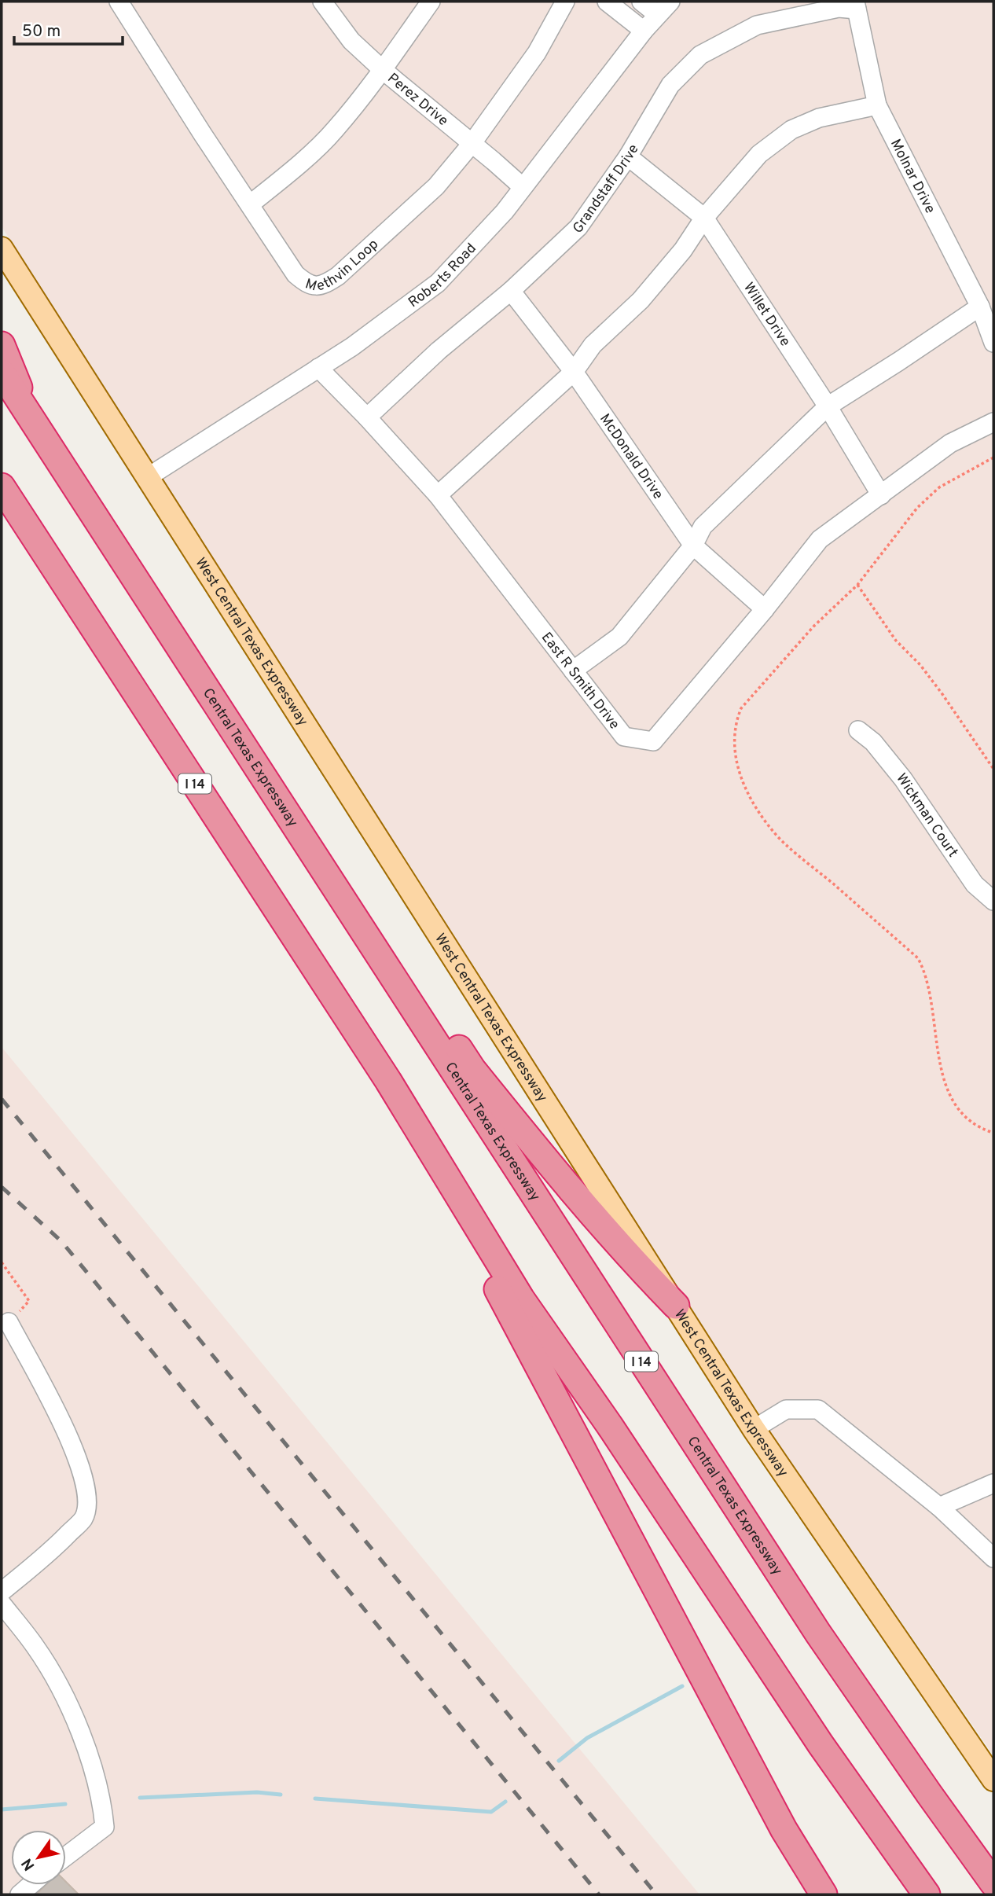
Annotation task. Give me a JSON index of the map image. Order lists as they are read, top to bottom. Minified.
{"streets":{"highway":["Central Texas Expressway","I 14"],"main road":["West Central Texas Expressway"],"street":["Perez Drive","Molnar Drive","Grandstaff Drive","Methvin Loop","Roberts Road","Willet Drive","McDonald Drive","East R Smith Drive","Wickman Court"]},"crossings":[["Perez Drive","Methvin Loop"],["Perez Drive","Roberts Road"],["Molnar Drive","Grandstaff Drive"],["Grandstaff Drive","Willet Drive"],["Grandstaff Drive","McDonald Drive"],["Grandstaff Drive","East R Smith Drive"],["Roberts Road","West Central Texas Expressway"],["Roberts Road","East R Smith Drive"],["Willet Drive","East R Smith Drive"],["McDonald Drive","East R Smith Drive"]],"scale_bar":"50 m","north":"bottom left"}
